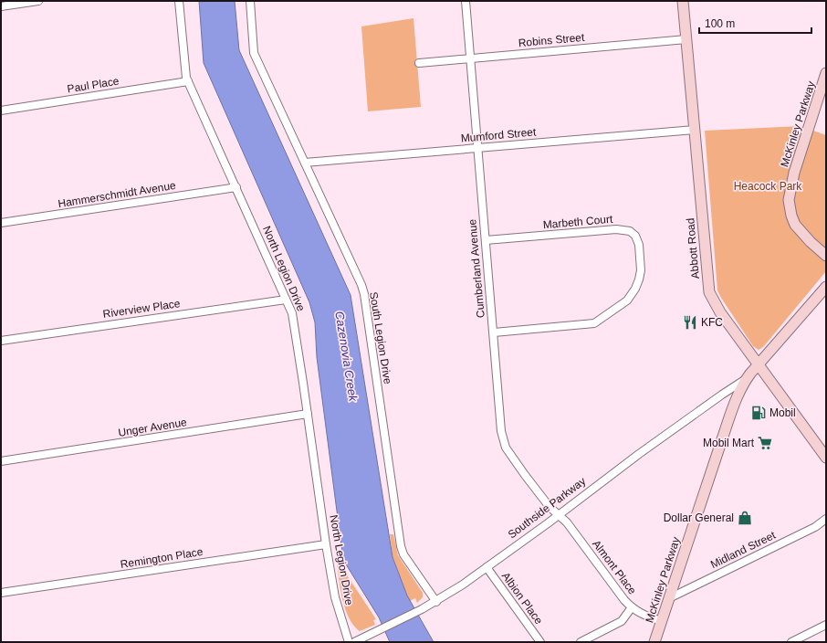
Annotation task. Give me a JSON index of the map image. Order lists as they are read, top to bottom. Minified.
{"streets":{"street":["Robins Street","Paul Place","McKinley Parkway","Mumford Street","Hammerschmidt Avenue","Marbeth Court","Abbott Road","North Legion Drive","Cumberland Avenue","Riverview Place","South Legion Drive","Unger Avenue","Southside Parkway","Midland Street","Remington Place","Almont Place","Albion Place"]},"crossings":[["Robins Street","Abbott Road"],["Robins Street","Cumberland Avenue"],["Paul Place","North Legion Drive"],["McKinley Parkway","Abbott Road"],["McKinley Parkway","Southside Parkway"],["McKinley Parkway","Midland Street"],["McKinley Parkway","Almont Place"],["Mumford Street","Abbott Road"],["Mumford Street","Cumberland Avenue"],["Mumford Street","South Legion Drive"],["Hammerschmidt Avenue","North Legion Drive"],["Marbeth Court","Cumberland Avenue"],["North Legion Drive","Riverview Place"],["North Legion Drive","Unger Avenue"],["North Legion Drive","Remington Place"],["Cumberland Avenue","Southside Parkway"],["Cumberland Avenue","Almont Place"],["South Legion Drive","Southside Parkway"],["Southside Parkway","Almont Place"],["Southside Parkway","Albion Place"]],"water":["Cazenovia Creek"],"parks":["Heacock Park"],"places":{"restaurant":["KFC"],"fuel station":["Mobil"],"supermarket":["Mobil Mart"],"shop":["Dollar General"]},"scale_bar":"100 m"}
